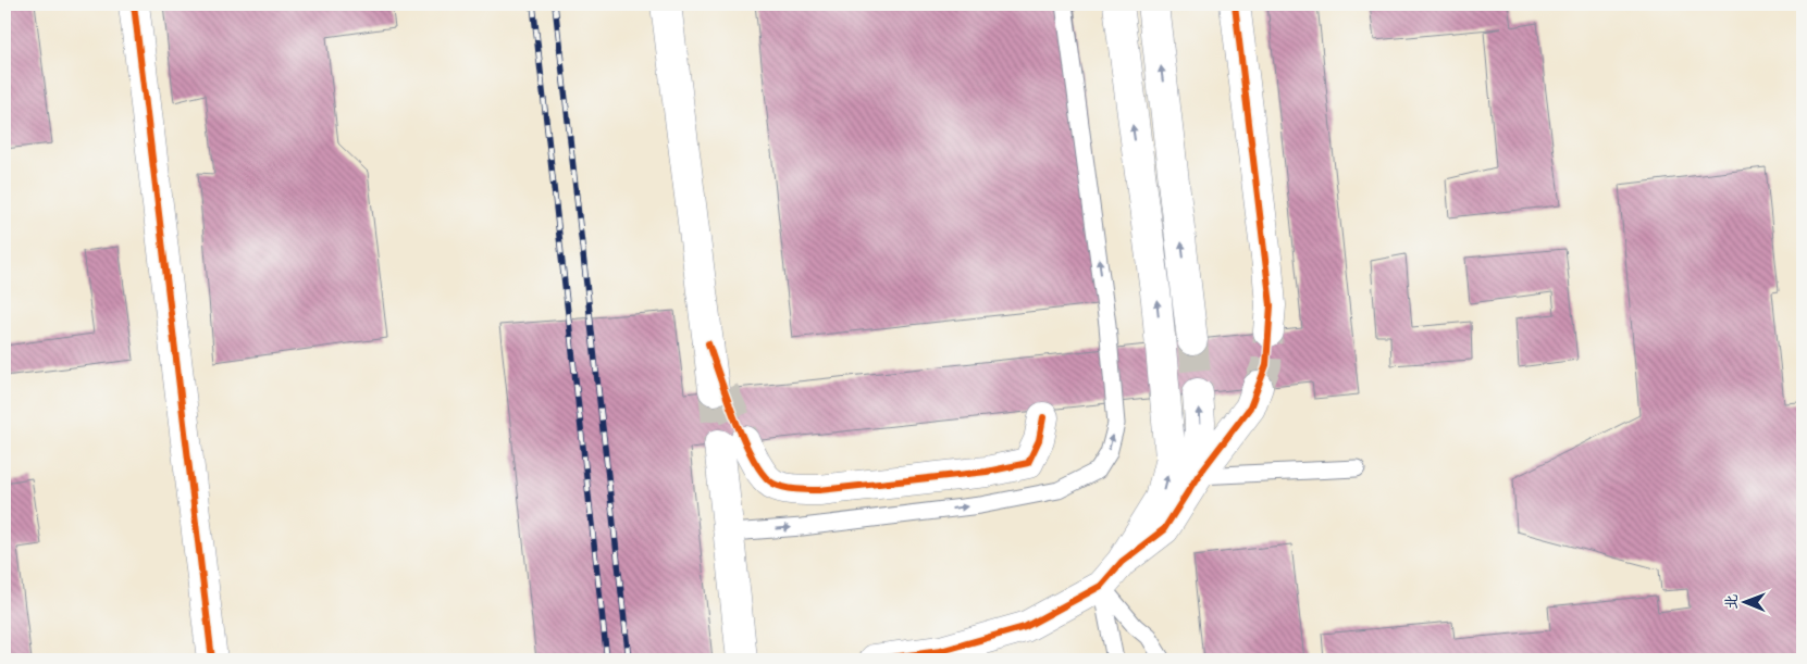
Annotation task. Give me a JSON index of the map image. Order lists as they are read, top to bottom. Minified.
{"north":"left"}
